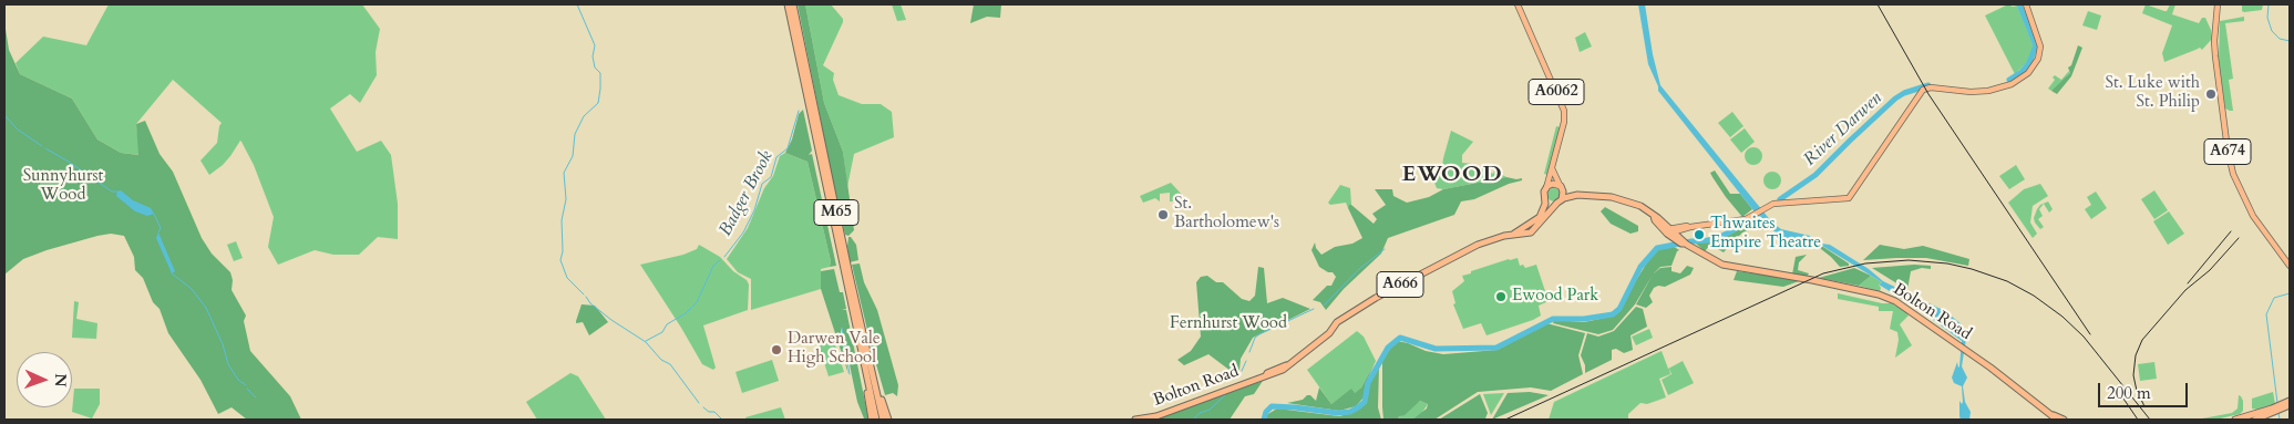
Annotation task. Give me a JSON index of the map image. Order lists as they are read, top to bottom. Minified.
{"streets":{"highway":["M65","A666","Bolton Road"],"main road":["A6062","A674"]},"crossings":[["A6062","A666"],["A666","Bolton Road"]],"districts":["EWOOD"],"water":["River Darwen","Badger Brook"],"parks":["Sunnyhurst Wood","Fernhurst Wood"],"places":["St. Luke with St. Philip","St. Bartholomew's","Thwaites Empire Theatre","Ewood Park","Darwen Vale High School"],"scale_bar":"200 m","north":"right"}
